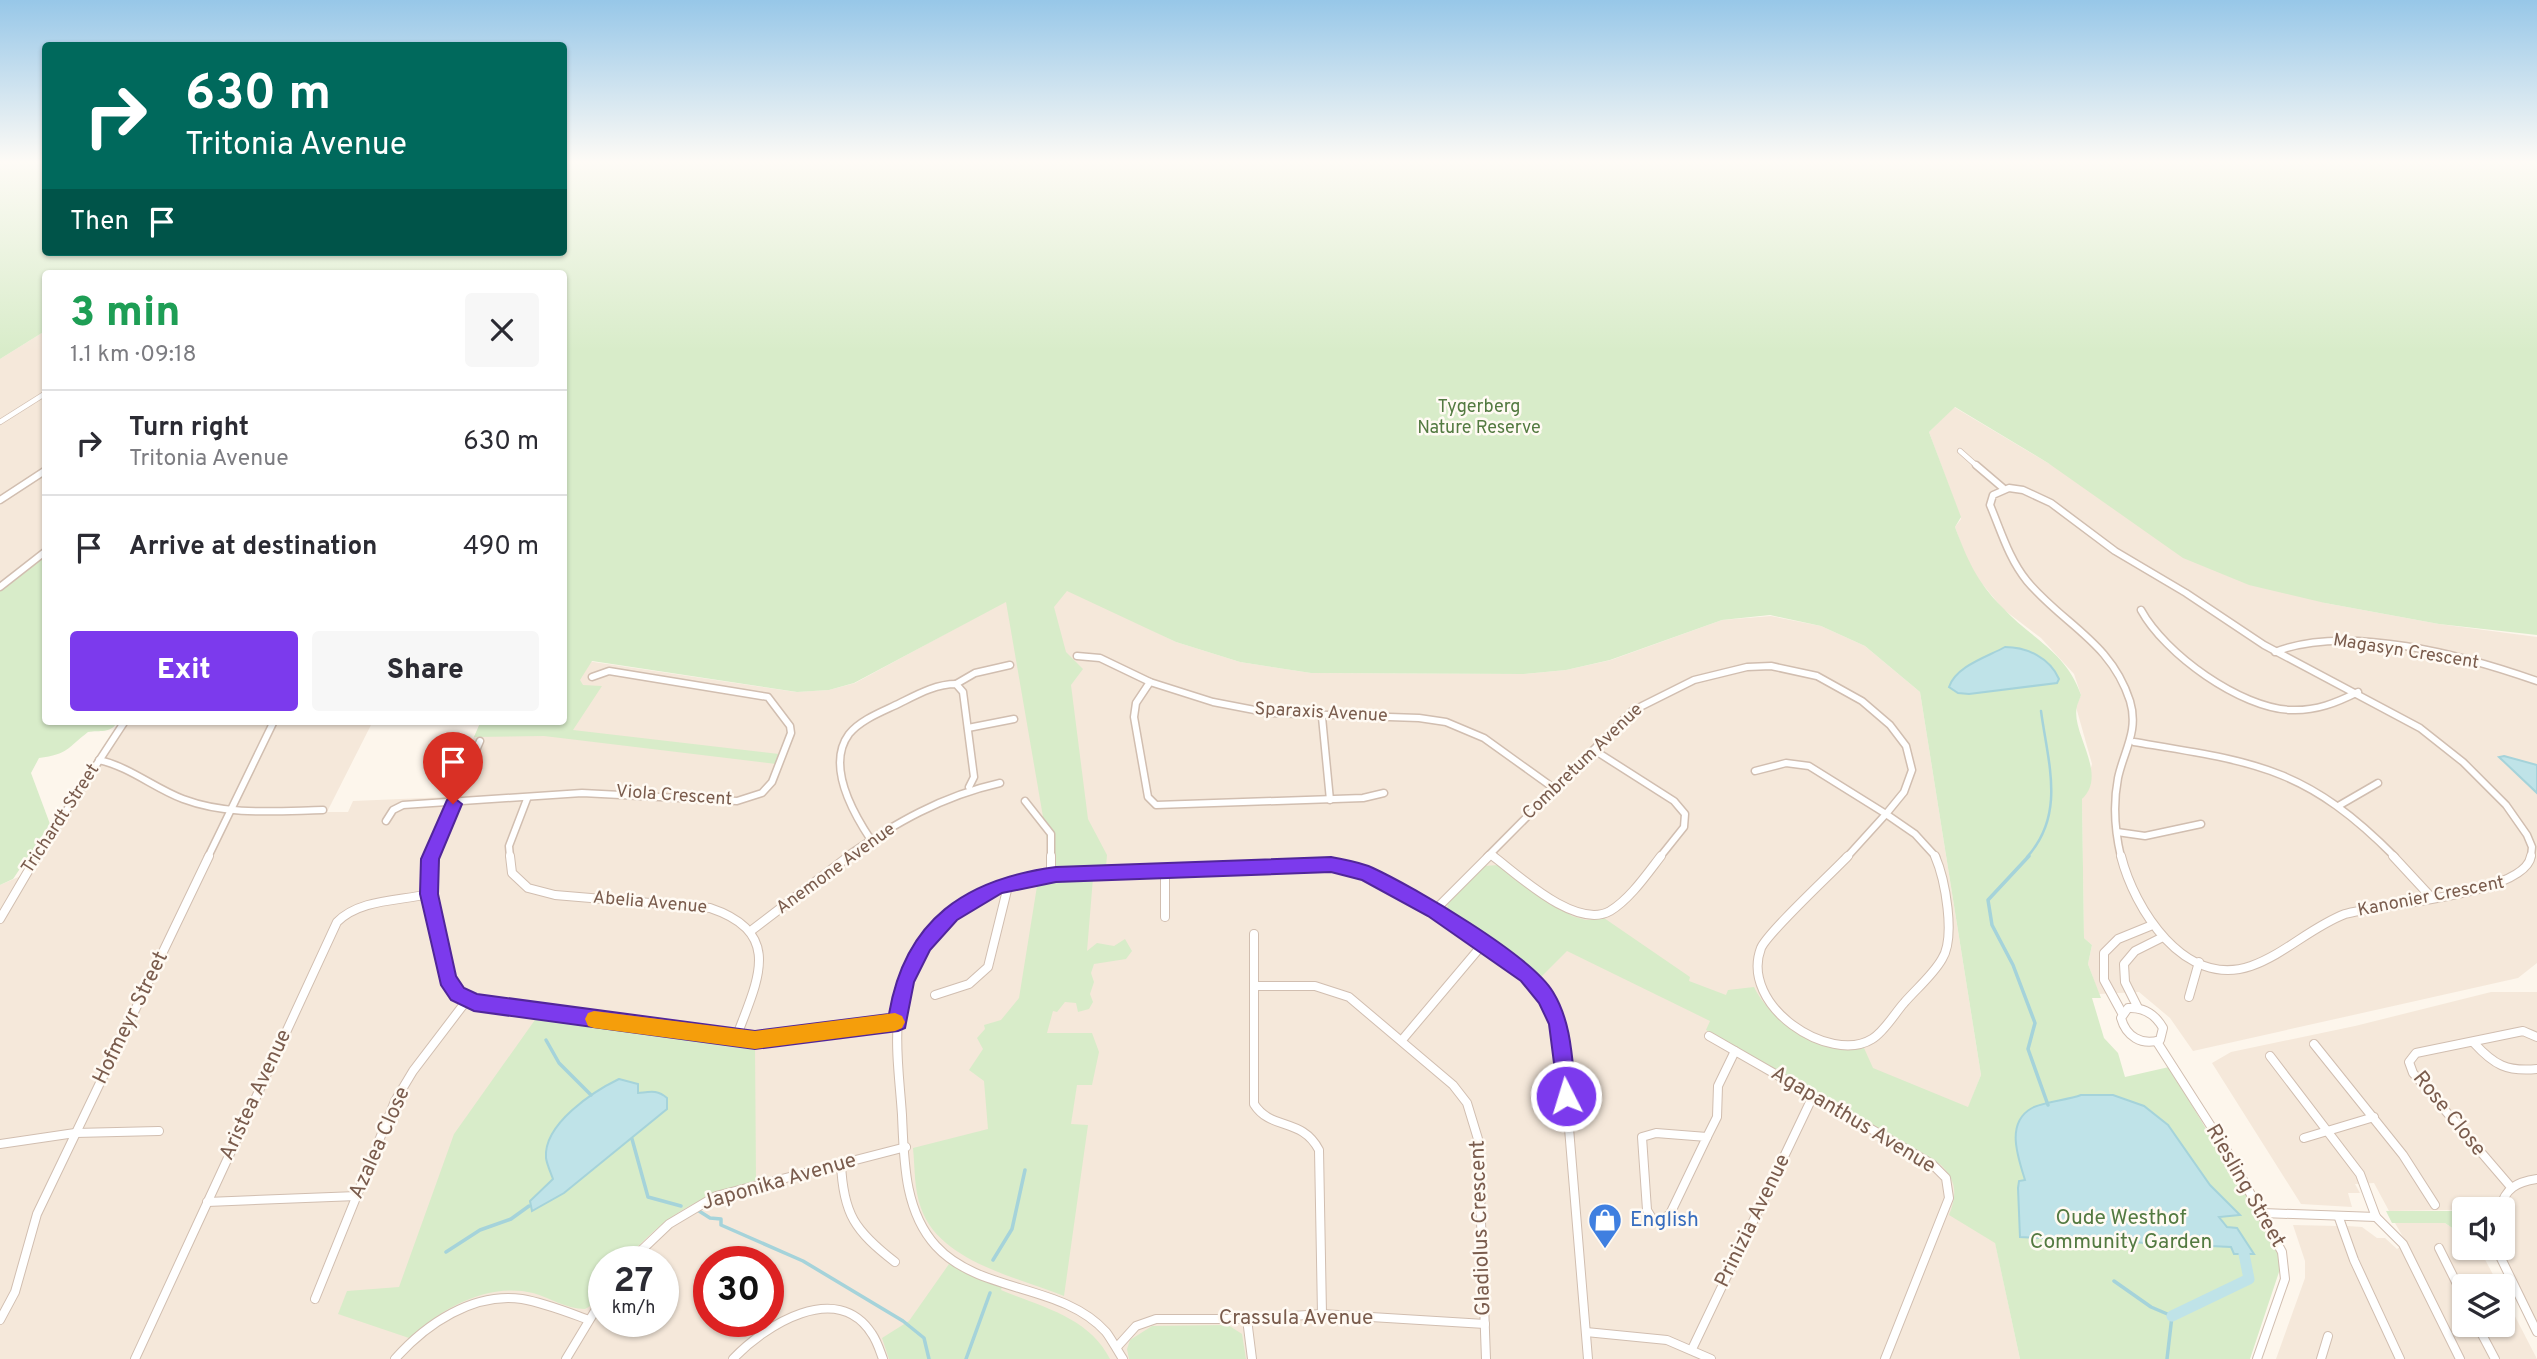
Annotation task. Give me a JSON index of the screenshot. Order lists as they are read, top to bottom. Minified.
{"streets":{"street":["Magasyn Crescent","Sparaxis Avenue","Combretum Avenue","Viola Crescent","Trichardt Street","Anemone Avenue","Kanonier Crescent","Abelia Avenue","Hofmeyr Street","Aristea Avenue","Rose Close","Agapanthus Avenue","Azalea Close","Japonika Avenue","Riesling Street","Prinizia Avenue","Gladiolus Crescent","Crassula Avenue"]},"crossings":[["Magasyn Crescent","Kanonier Crescent"],["Sparaxis Avenue","Combretum Avenue"],["Viola Crescent","Abelia Avenue"],["Anemone Avenue","Abelia Avenue"],["Agapanthus Avenue","Prinizia Avenue"],["Gladiolus Crescent","Crassula Avenue"]],"parks":["Tygerberg Nature Reserve","Oude Westhof Community Garden"],"places":{"shop":["English"]},"page":{"turn":["630 m","Tritonia Avenue"],"then":"Then","heading":["3 min","1.1 km · 09:18"],"list":[{"name":"Turn right","note":"Tritonia Avenue","value":"630 m"},{"name":"Arrive at destination","value":"490 m"}],"buttons":["Exit","Share"],"speed":"27 km/h","limit":"30"}}
